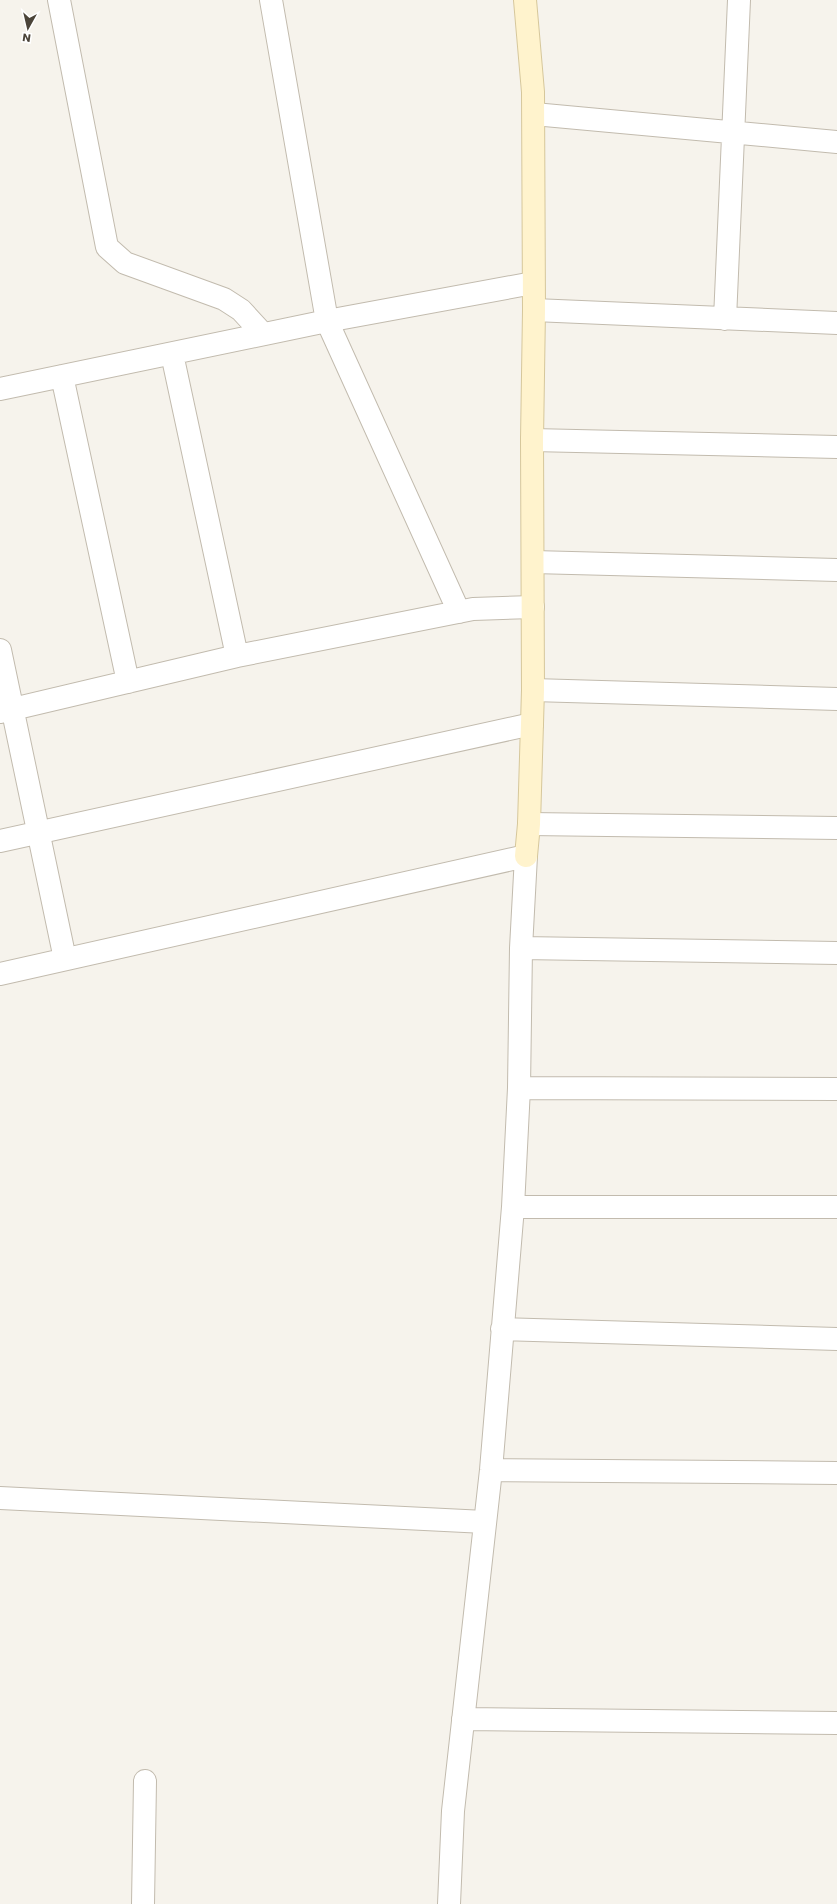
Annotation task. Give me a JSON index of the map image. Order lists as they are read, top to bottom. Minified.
{"north":"bottom"}
